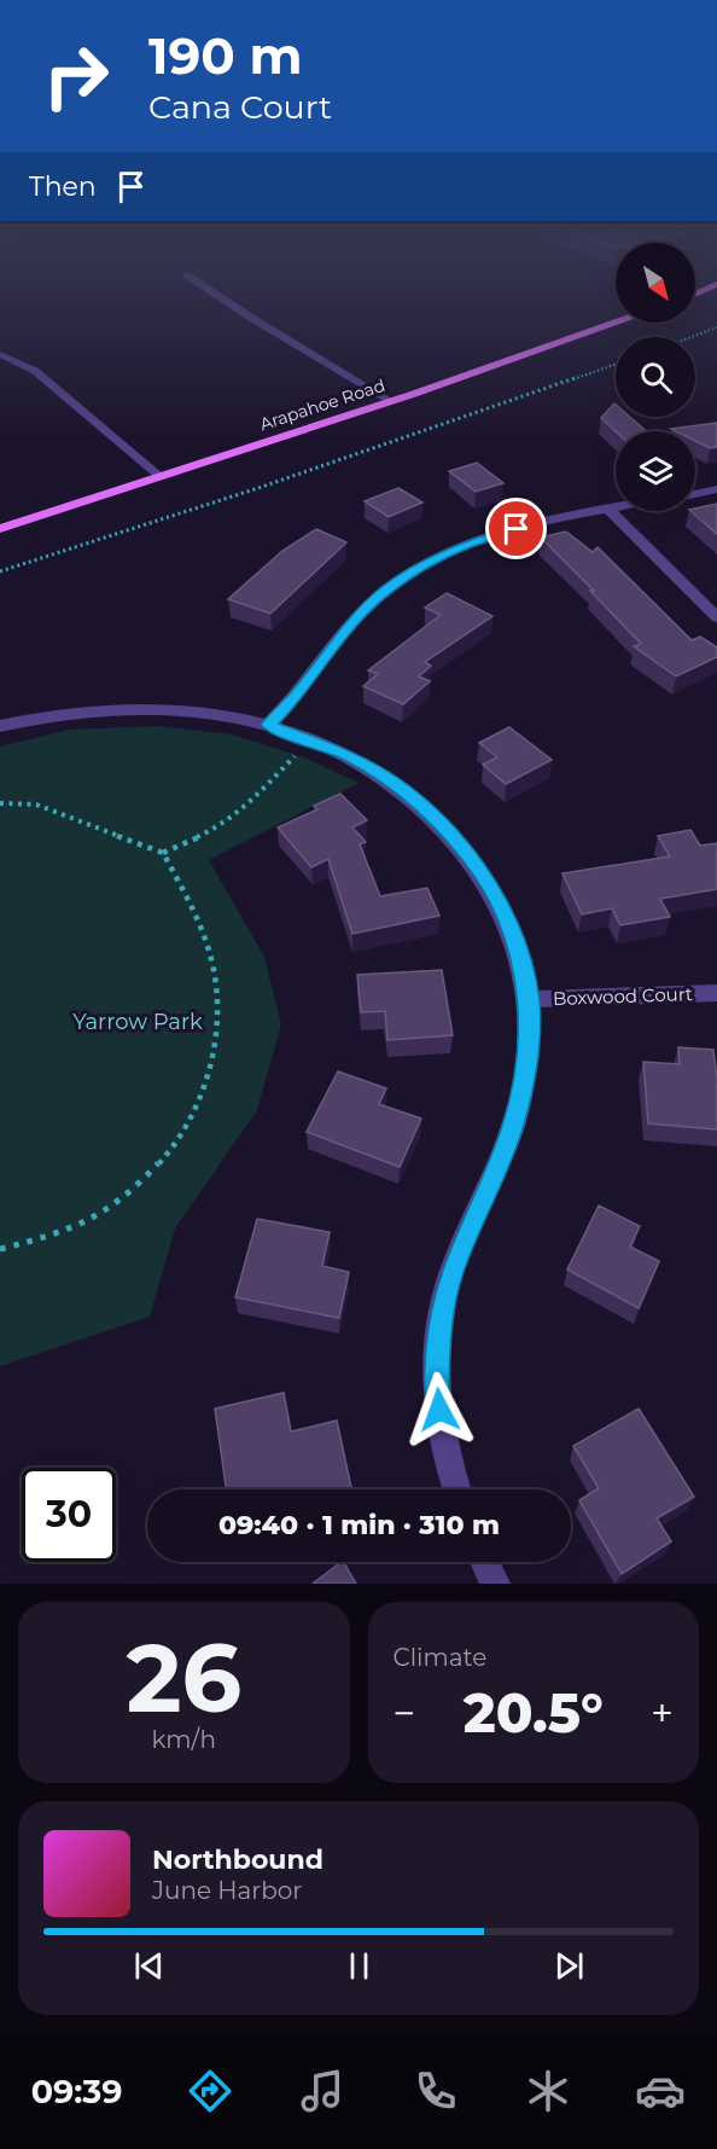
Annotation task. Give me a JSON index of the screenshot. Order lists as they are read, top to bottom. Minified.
{"streets":{"main road":["Arapahoe Road"],"street":["Boxwood Court"]},"parks":["Yarrow Park"],"north":"bottom right","page":{"turn":["190 m","Cana Court"],"then":"Then","limit":"30","trip":"09:40 · 1 min · 310 m","tile":[["26","km/h"],"Climate"],"heat":["−","20.5°","+"],"song":["Northbound","June Harbor"],"tabs":"09:39"}}
